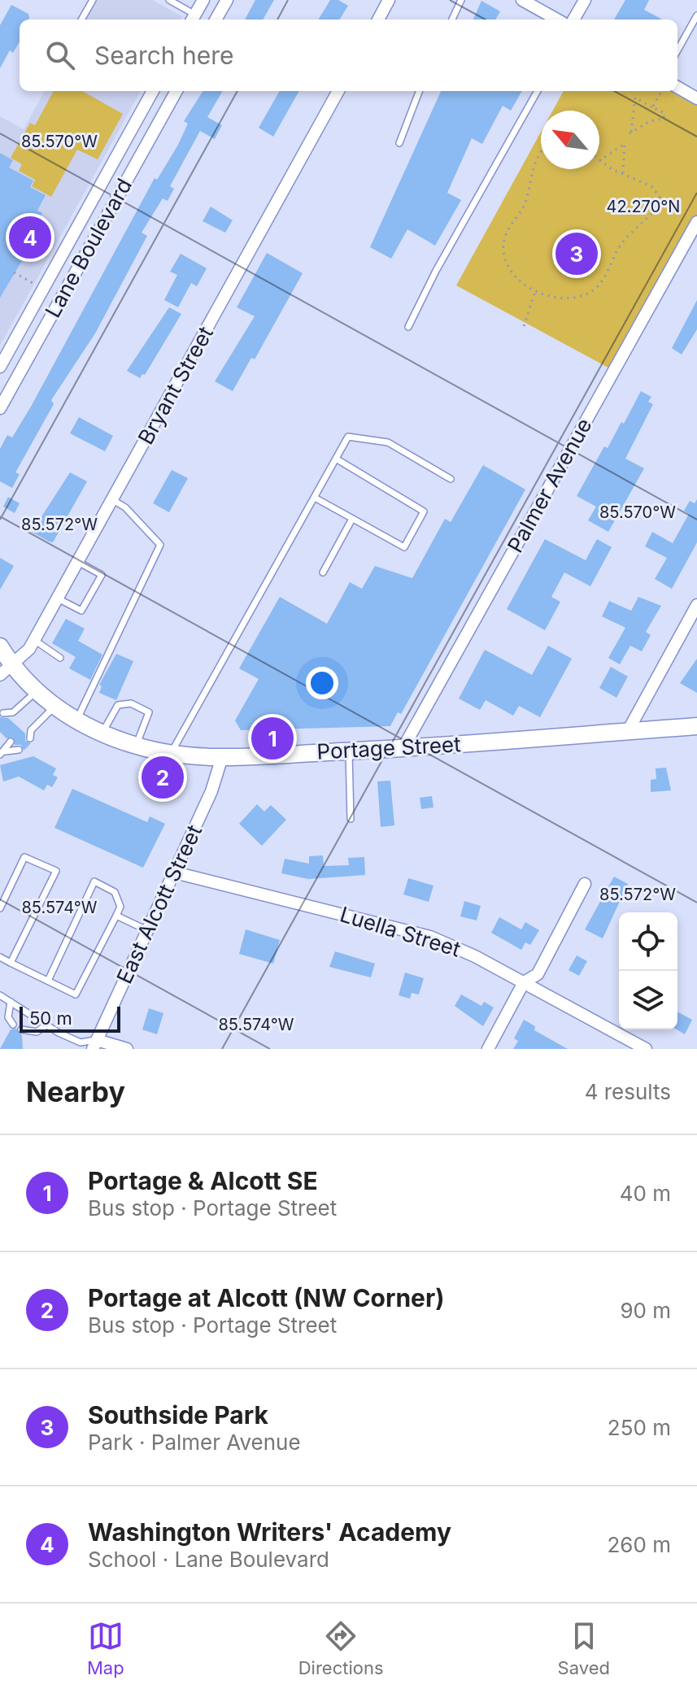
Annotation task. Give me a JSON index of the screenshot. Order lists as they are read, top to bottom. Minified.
{"streets":{"main road":["Portage Street"],"street":["Lane Boulevard","Bryant Street","Palmer Avenue","East Alcott Street","Luella Street"]},"crossings":[["Bryant Street","Portage Street"],["Palmer Avenue","Portage Street"],["Portage Street","East Alcott Street"],["East Alcott Street","Luella Street"]],"scale_bar":"50 m","north":"top left","page":{"search":"Search here","pins":["4","3","1","2"],"scale":"50 m","heading":["Nearby","4 results"],"list":[{"mark":"1","name":"Portage & Alcott SE","note":"Bus stop · Portage Street","value":"40 m"},{"mark":"2","name":"Portage at Alcott (NW Corner)","note":"Bus stop · Portage Street","value":"90 m"},{"mark":"3","name":"Southside Park","note":"Park · Palmer Avenue","value":"250 m"},{"mark":"4","name":"Washington Writers' Academy","note":"School · Lane Boulevard","value":"260 m"}],"nav":["Map","Directions","Saved"]},"coordinates":["85.570°W","42.270°N","85.572°W","85.574°W"]}
